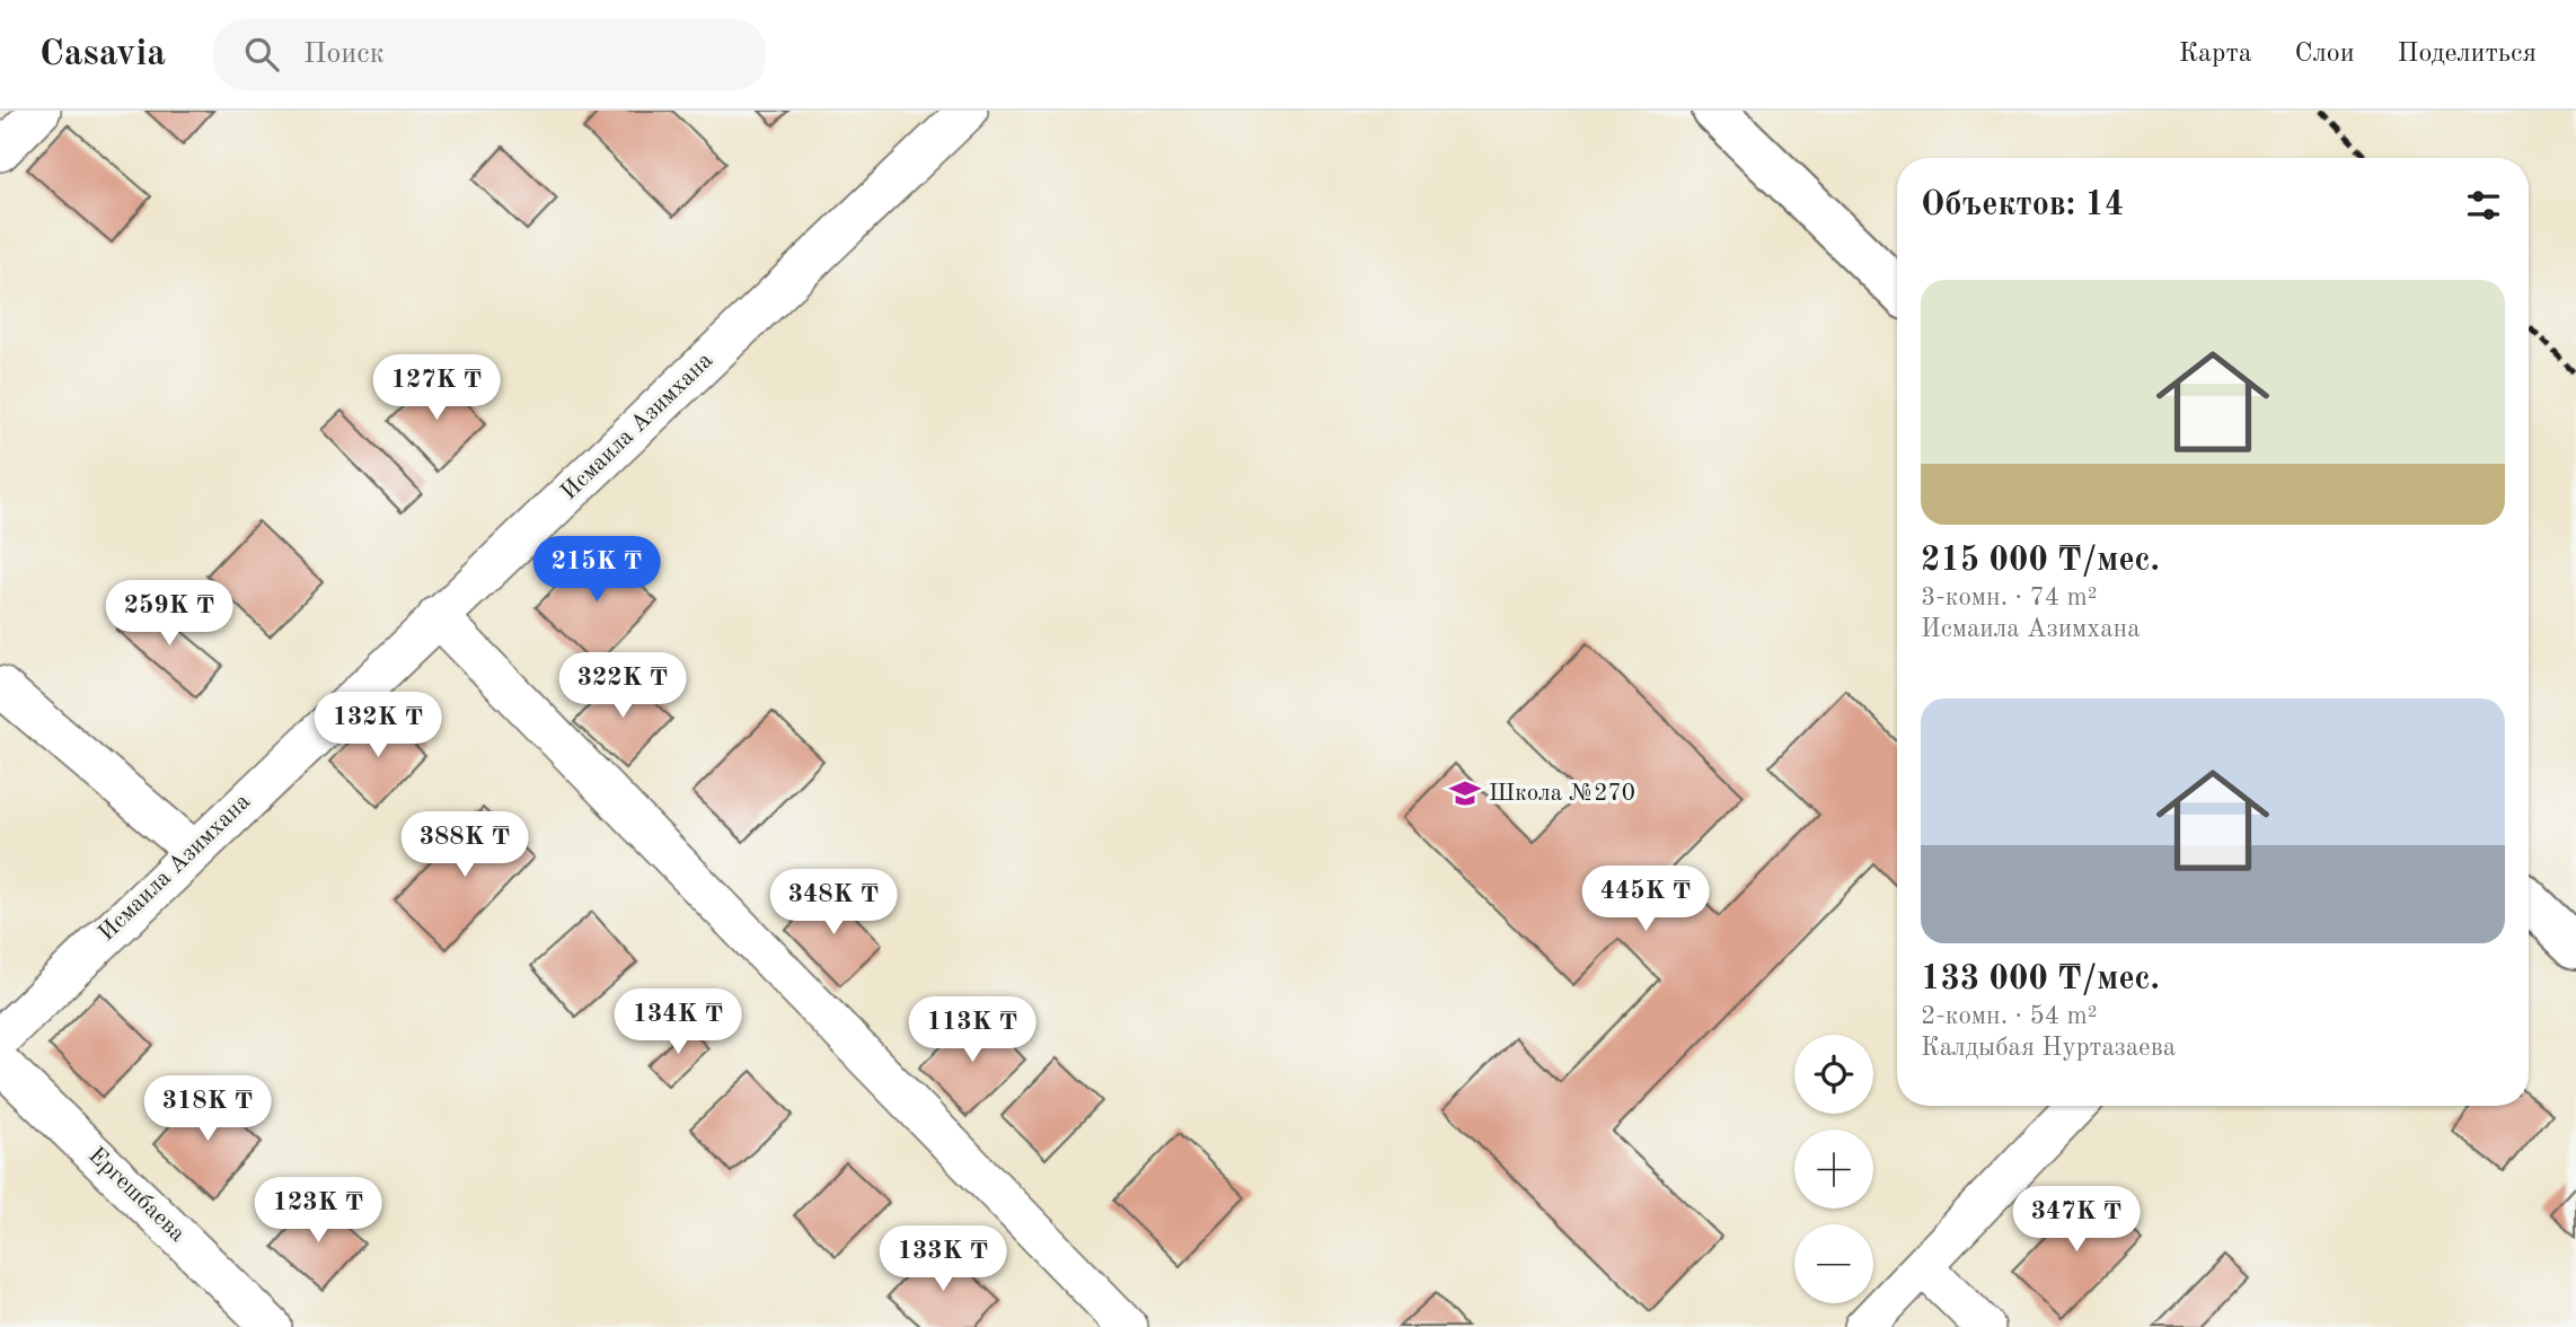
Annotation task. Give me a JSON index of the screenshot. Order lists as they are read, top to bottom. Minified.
{"streets":{"street":["Исмаила Азимхана","Ергешбаева"]},"places":{"school or university":["Школа №270"]},"page":{"header":"Casavia","search":"Поиск","nav":["Карта","Слои","Поделиться"],"heading":"Объектов: 14","list":[{"name":"215 000 ₸/мес.","note":"3-комн. · 74 m² · Исмаила Азимхана"},{"name":"133 000 ₸/мес.","note":"2-комн. · 54 m² · Калдыбая Нуртазаева"}],"price":["127K ₸","215K ₸","259K ₸","322K ₸","132K ₸","388K ₸","445K ₸","348K ₸","134K ₸","113K ₸","318K ₸","123K ₸","347K ₸","133K ₸"],"map_buttons":["+","−"]}}
